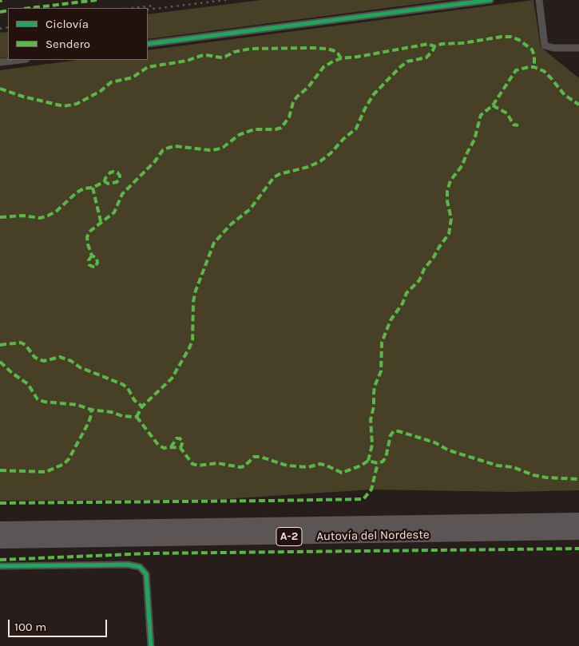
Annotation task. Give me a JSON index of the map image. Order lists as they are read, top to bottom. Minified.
{"streets":{"highway":["Autovía del Nordeste","A-2"]},"legend":["Ciclovía","Sendero"],"scale_bar":"100 m"}
